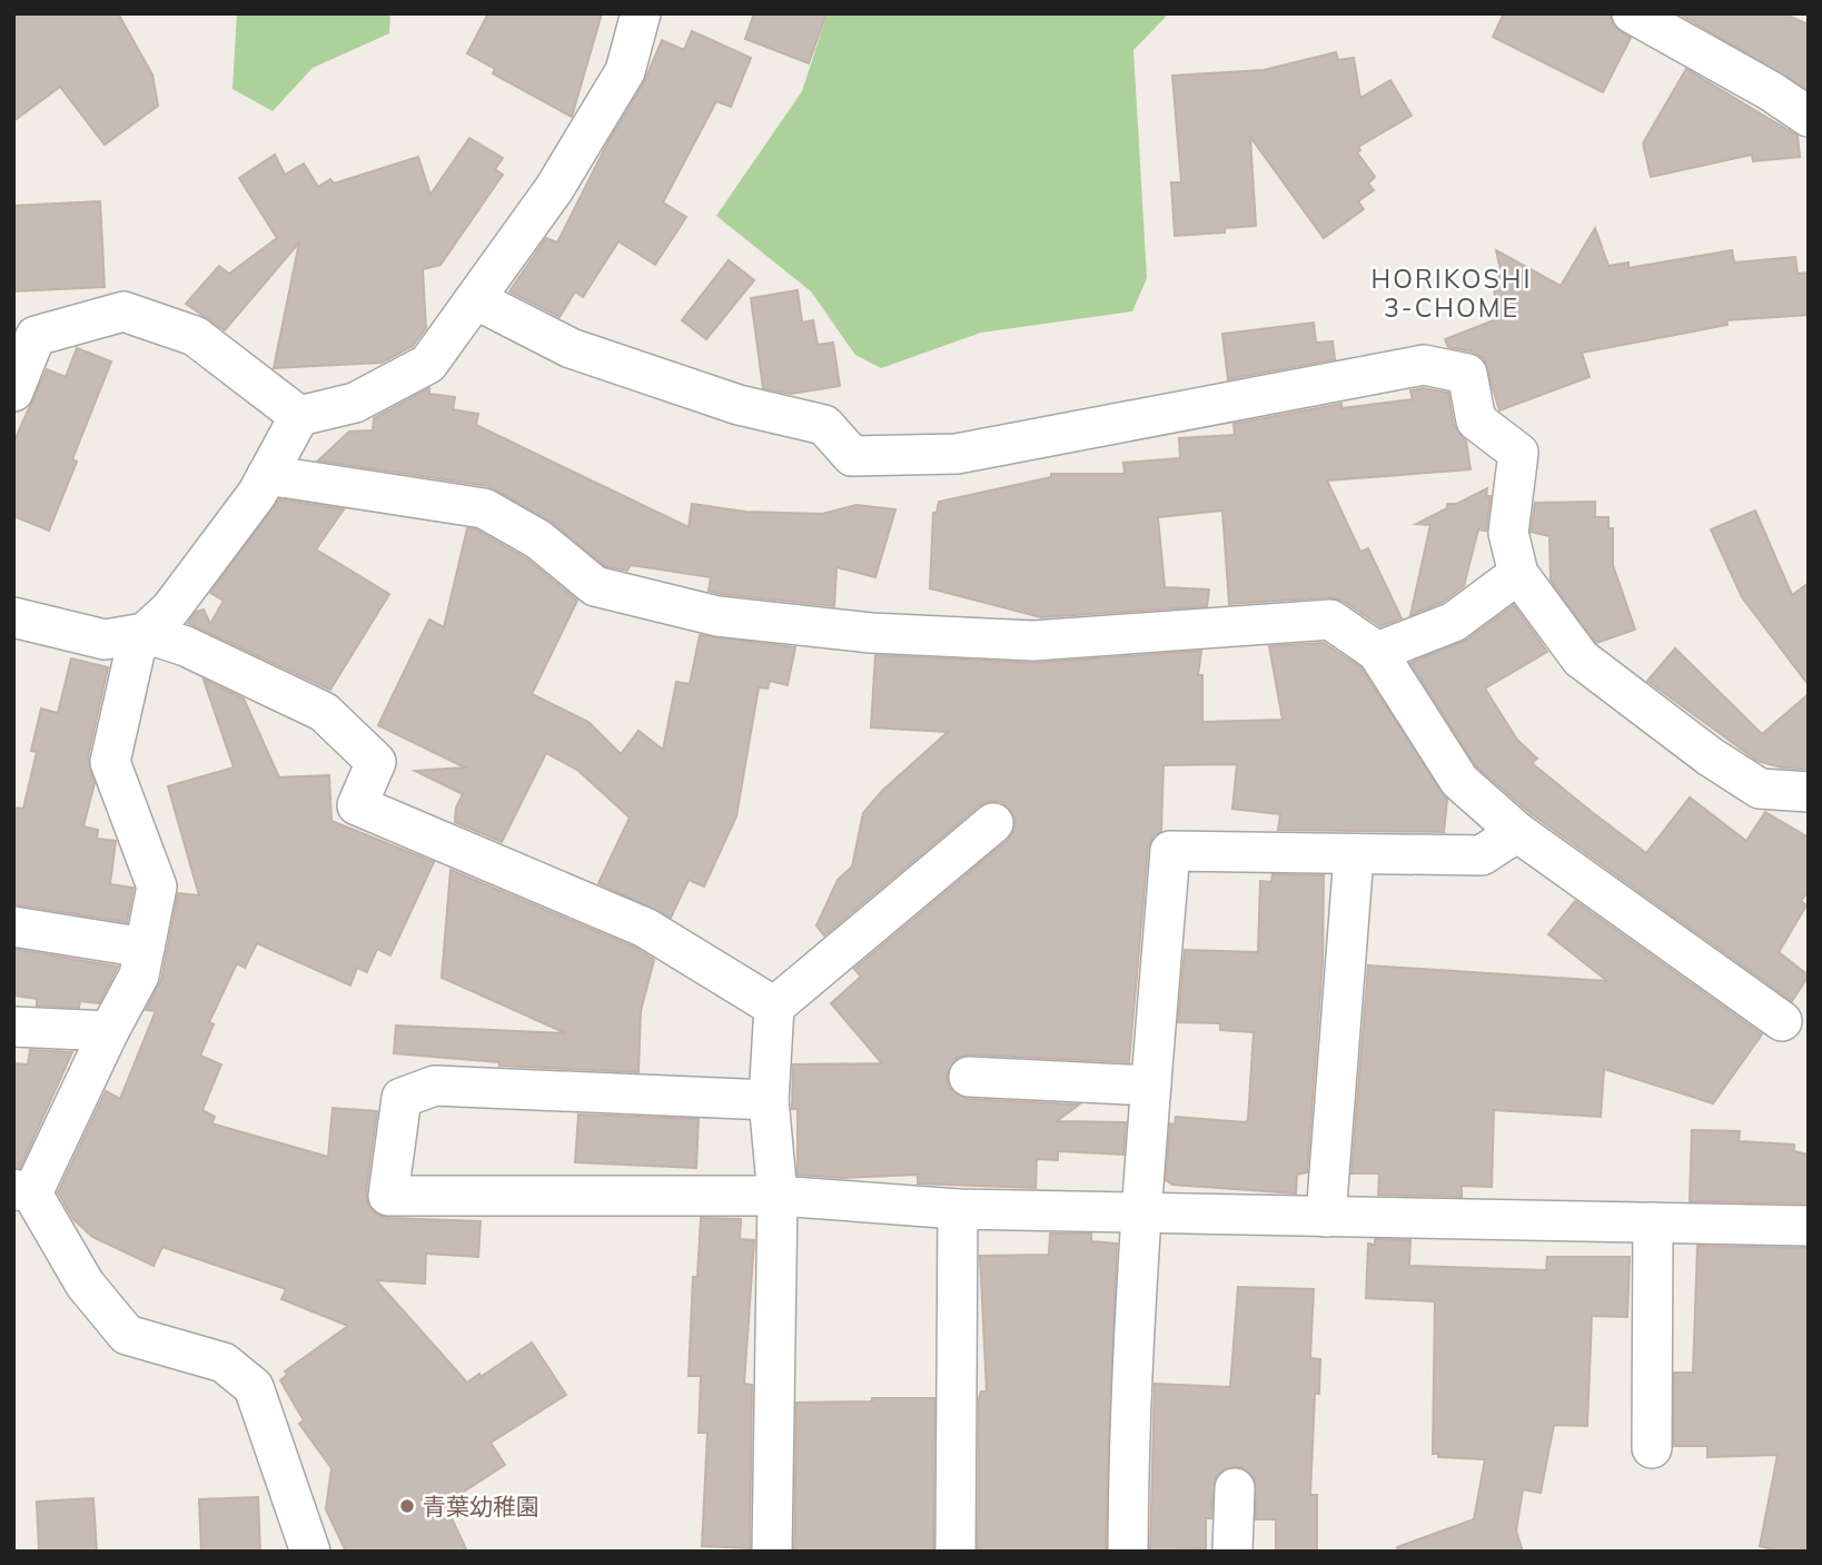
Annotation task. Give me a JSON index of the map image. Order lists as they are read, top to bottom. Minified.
{"districts":["HORIKOSHI 3-CHOME"],"places":["青葉幼稚園"]}
